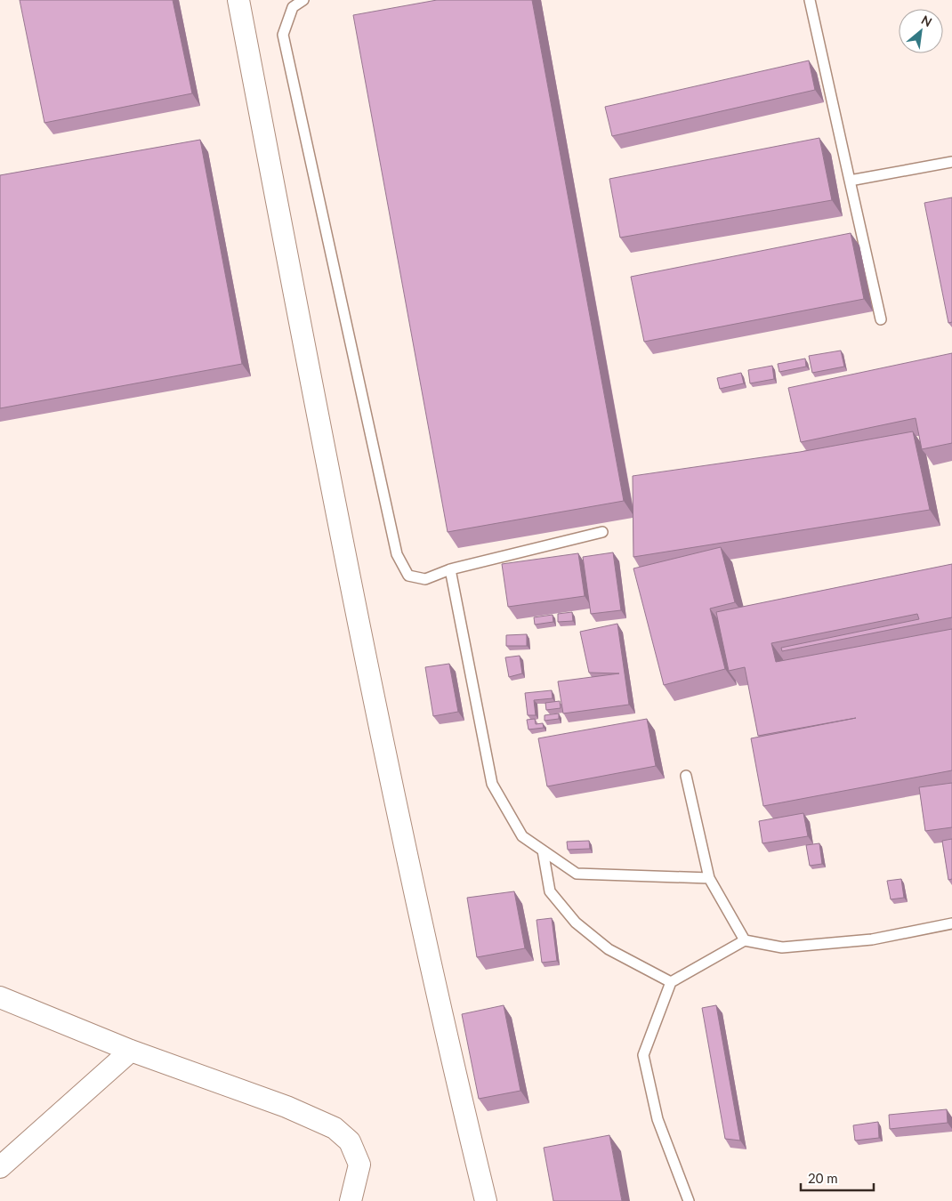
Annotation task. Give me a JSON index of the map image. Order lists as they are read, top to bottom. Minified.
{"scale_bar":"20 m","north":"top right"}
